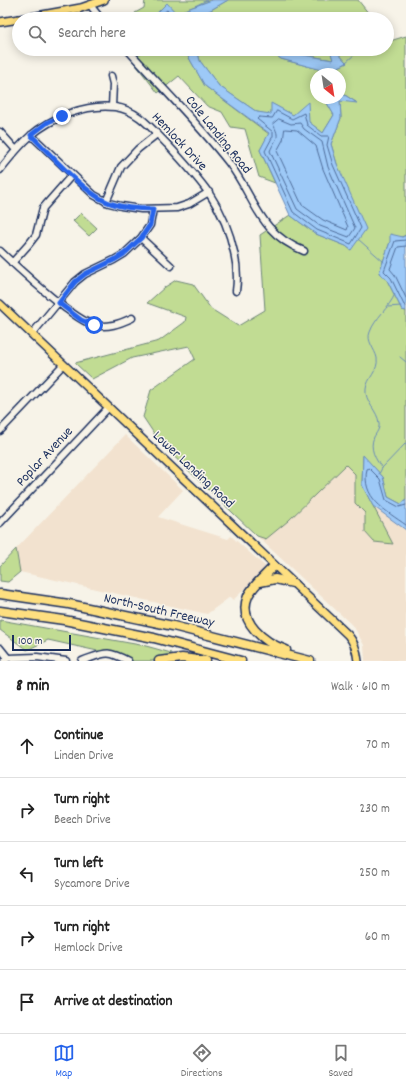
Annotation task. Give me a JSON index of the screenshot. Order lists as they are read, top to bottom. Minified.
{"streets":{"highway":["North-South Freeway"],"main road":["Lower Landing Road"],"street":["Cole Landing Road","Hemlock Drive","Poplar Avenue"]},"crossings":[["Poplar Avenue","Lower Landing Road"]],"scale_bar":"100 m","north":"bottom right","page":{"search":"Search here","scale":"100 m","heading":["8 min","Walk · 610 m"],"list":[["Continue","Linden Drive","70 m"],["Turn right","Beech Drive","230 m"],["Turn left","Sycamore Drive","250 m"],["Turn right","Hemlock Drive","60 m"],"Arrive at destination"],"nav":["Map","Directions","Saved"]}}
